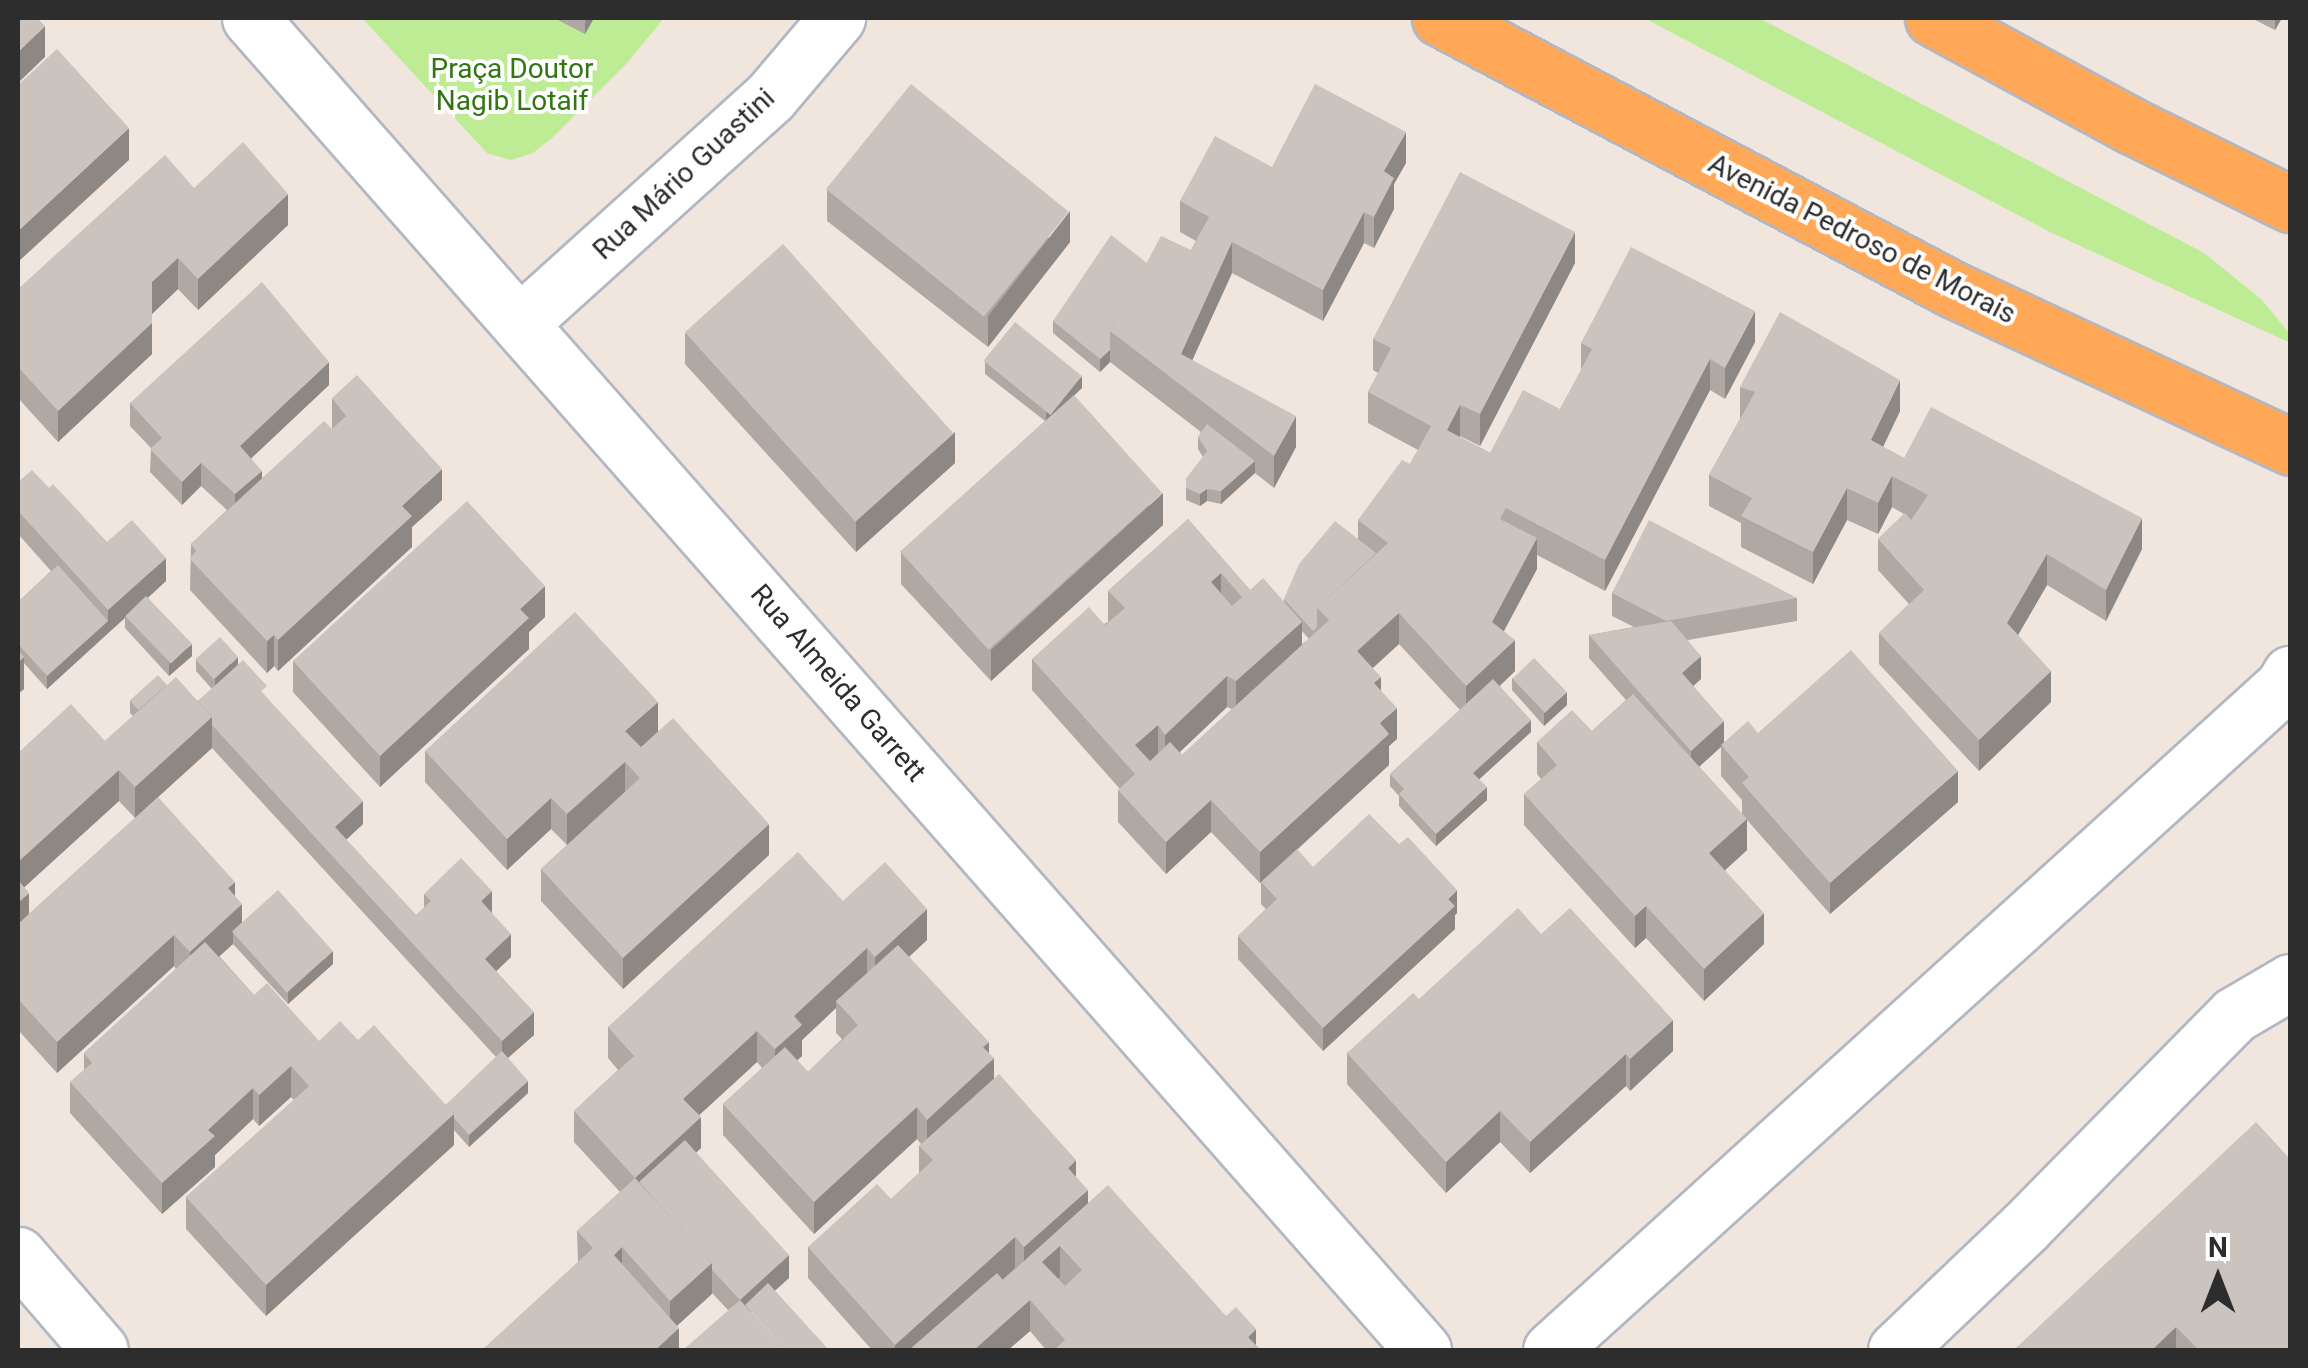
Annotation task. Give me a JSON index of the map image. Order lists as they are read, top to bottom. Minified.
{"streets":{"highway":["Avenida Pedroso de Morais"],"street":["Rua Mário Guastini","Rua Almeida Garrett"]},"crossings":[["Rua Mário Guastini","Rua Almeida Garrett"]],"parks":["Praça Doutor Nagib Lotaif"],"north":"top"}
